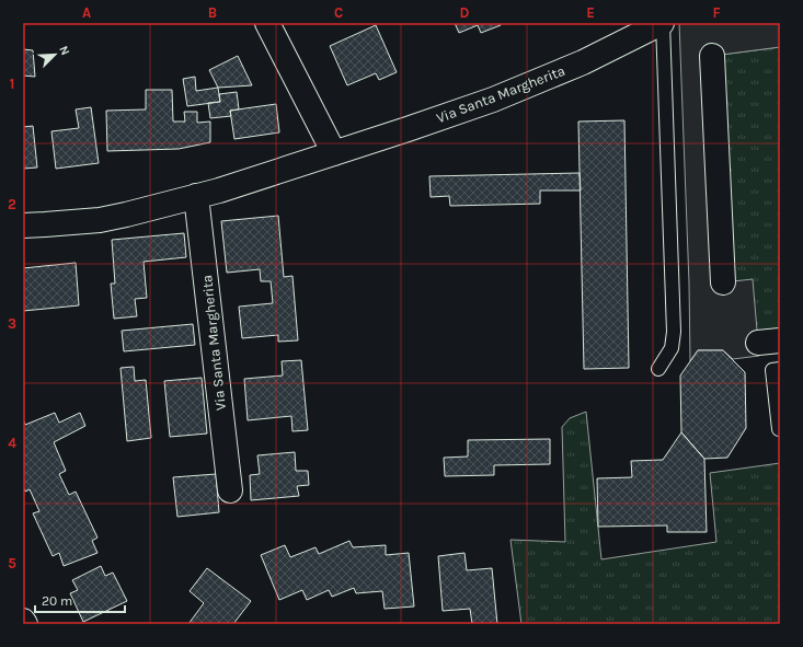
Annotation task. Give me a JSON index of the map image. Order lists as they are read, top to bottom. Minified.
{"streets":{"street":["Via Santa Margherita"]},"scale_bar":"20 m","north":"top right","grid":{"columns":["A","B","C","D","E","F"],"rows":["1","2","3","4","5"]}}
